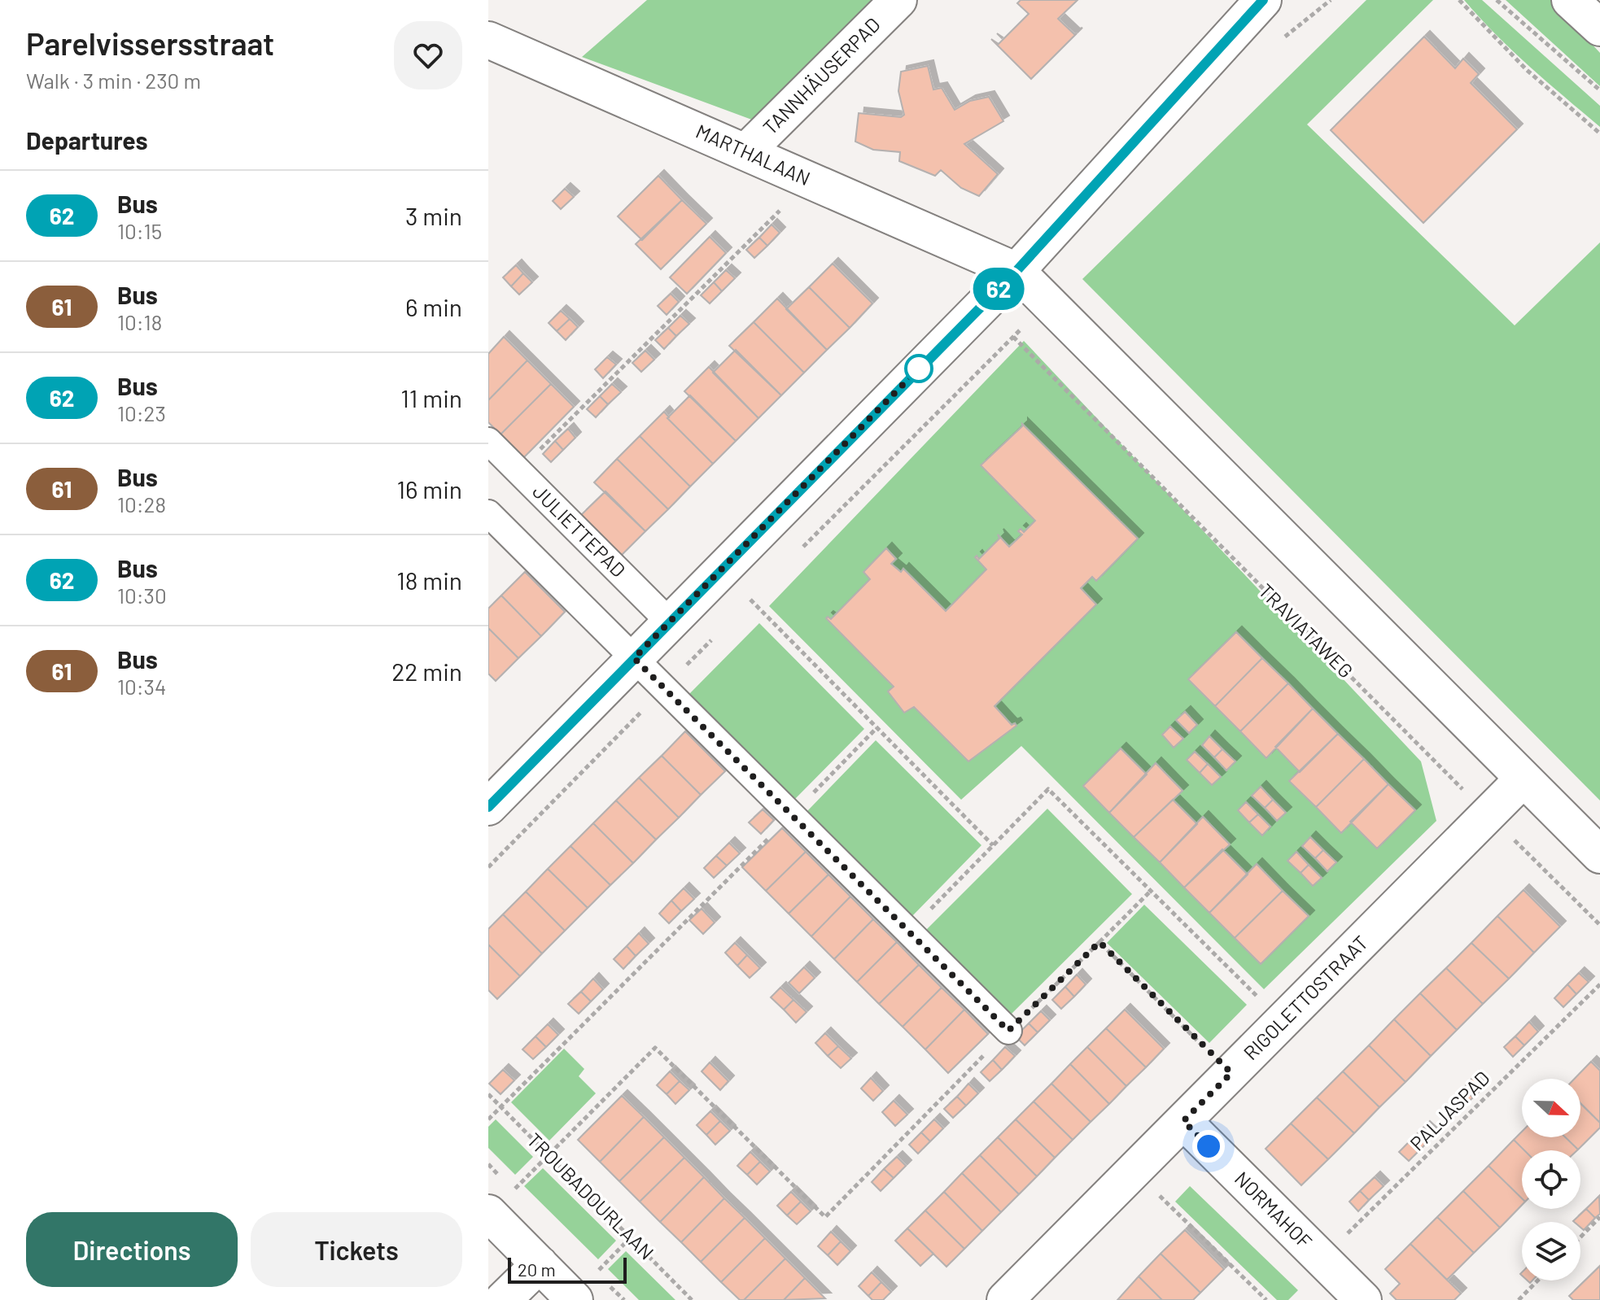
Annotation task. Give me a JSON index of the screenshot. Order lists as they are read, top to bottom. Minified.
{"streets":{"street":["TANNHÄUSERPAD","MARTHALAAN","JULIETTEPAD","RIGOLETTOSTRAAT","NORMAHOF"],"path":["TRAVIATAWEG","PALJASPAD","TROUBADOURLAAN"]},"crossings":[["TANNHÄUSERPAD","MARTHALAAN"],["TRAVIATAWEG","RIGOLETTOSTRAAT"],["RIGOLETTOSTRAAT","NORMAHOF"],["PALJASPAD","NORMAHOF"]],"lines":["bus line 62"],"scale_bar":"20 m","north":"right","page":{"heading":[["Parelvissersstraat","Walk · 3 min · 230 m"],"Departures"],"on_map":"62","list":[{"mark":"62","name":"Bus","note":"10:15","value":"3 min"},{"mark":"61","name":"Bus","note":"10:18","value":"6 min"},{"mark":"62","name":"Bus","note":"10:23","value":"11 min"},{"mark":"61","name":"Bus","note":"10:28","value":"16 min"},{"mark":"62","name":"Bus","note":"10:30","value":"18 min"},{"mark":"61","name":"Bus","note":"10:34","value":"22 min"}],"buttons":["Directions","Tickets"],"scale":"20 m"}}
